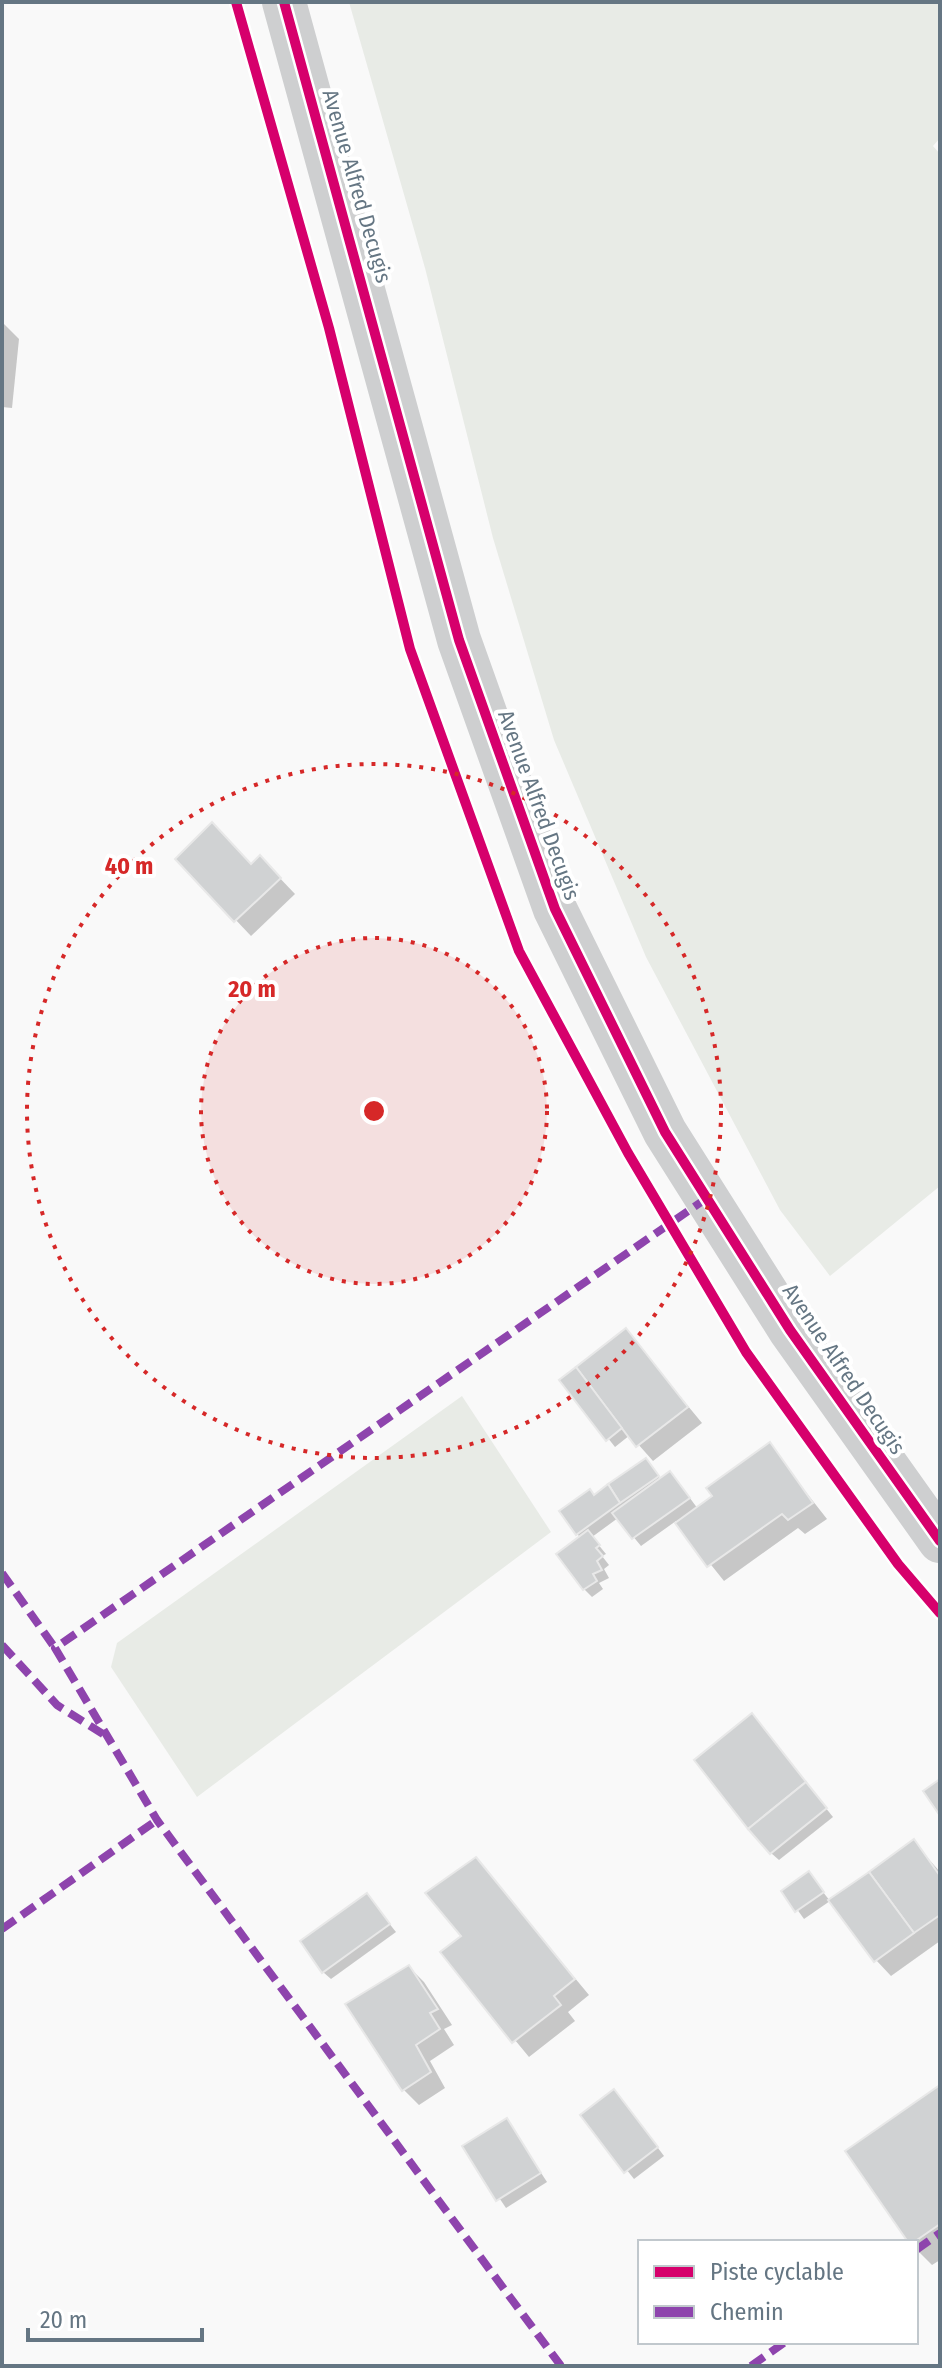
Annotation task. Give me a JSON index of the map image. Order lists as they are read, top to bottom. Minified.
{"streets":{"street":["Avenue Alfred Decugis"]},"legend":["Piste cyclable","Chemin"],"scale_bar":"20 m","rings":["40 m","20 m"]}
